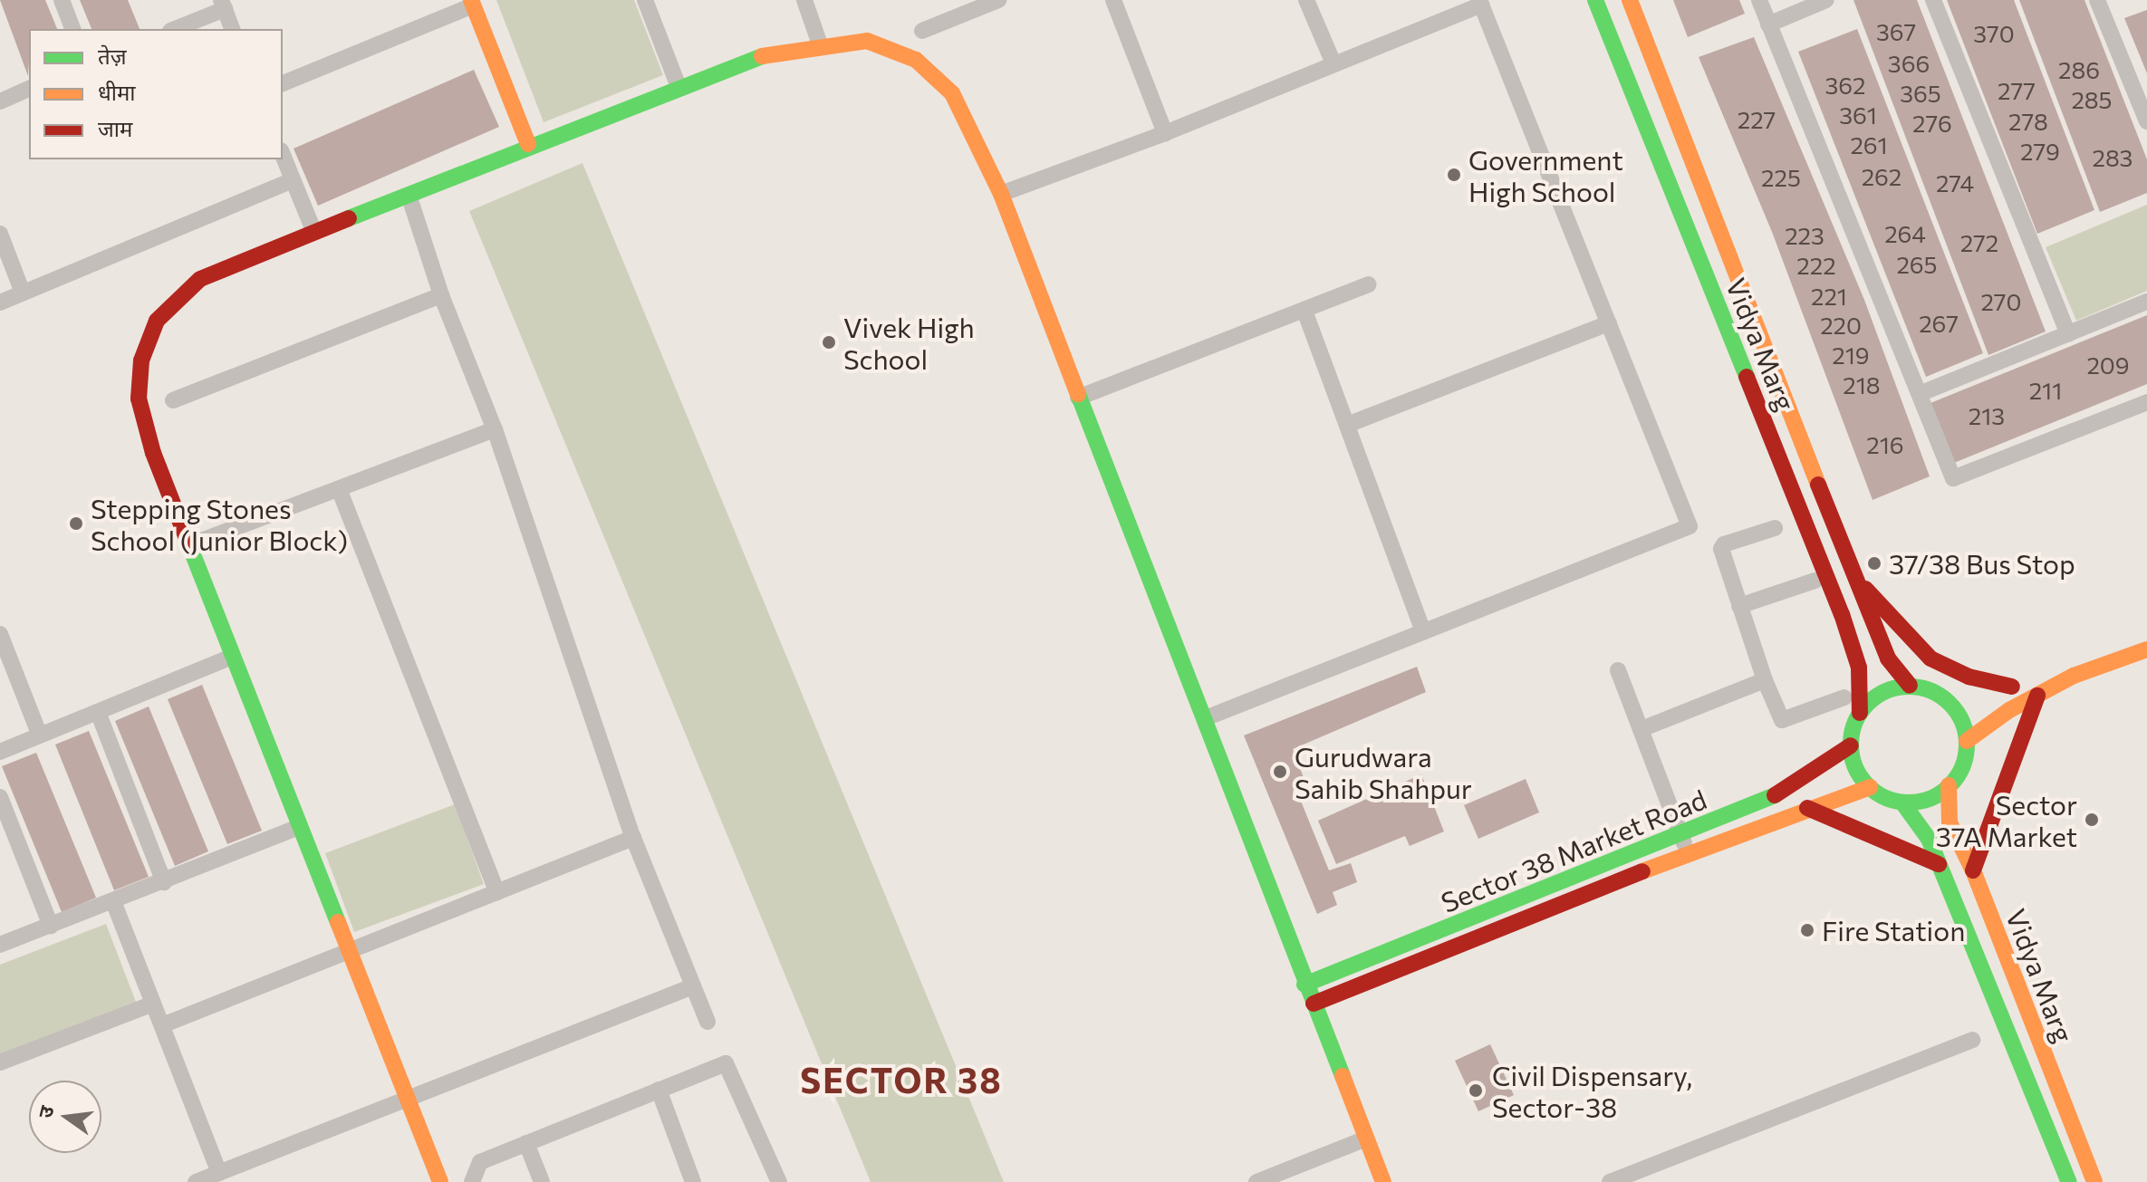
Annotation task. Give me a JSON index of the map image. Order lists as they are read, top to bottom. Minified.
{"streets":{"street":["Vidya Marg","Sector 38 Market Road"]},"crossings":[["Vidya Marg","Sector 38 Market Road"]],"districts":["SECTOR 38"],"places":["Government High School","Vivek High School","Stepping Stones School (Junior Block)","37/38 Bus Stop","Gurudwara Sahib Shahpur","Sector 37A Market","Fire Station","Civil Dispensary, Sector-38"],"house_numbers":["367","370","366","286","362","277","365","285","361","227","278","276","261","279","283","262","225","274","264","223","272","265","222","221","270","267","220","219","209","218","211","213","216"],"legend":["तेज़","धीमा","जाम"],"north":"left"}
